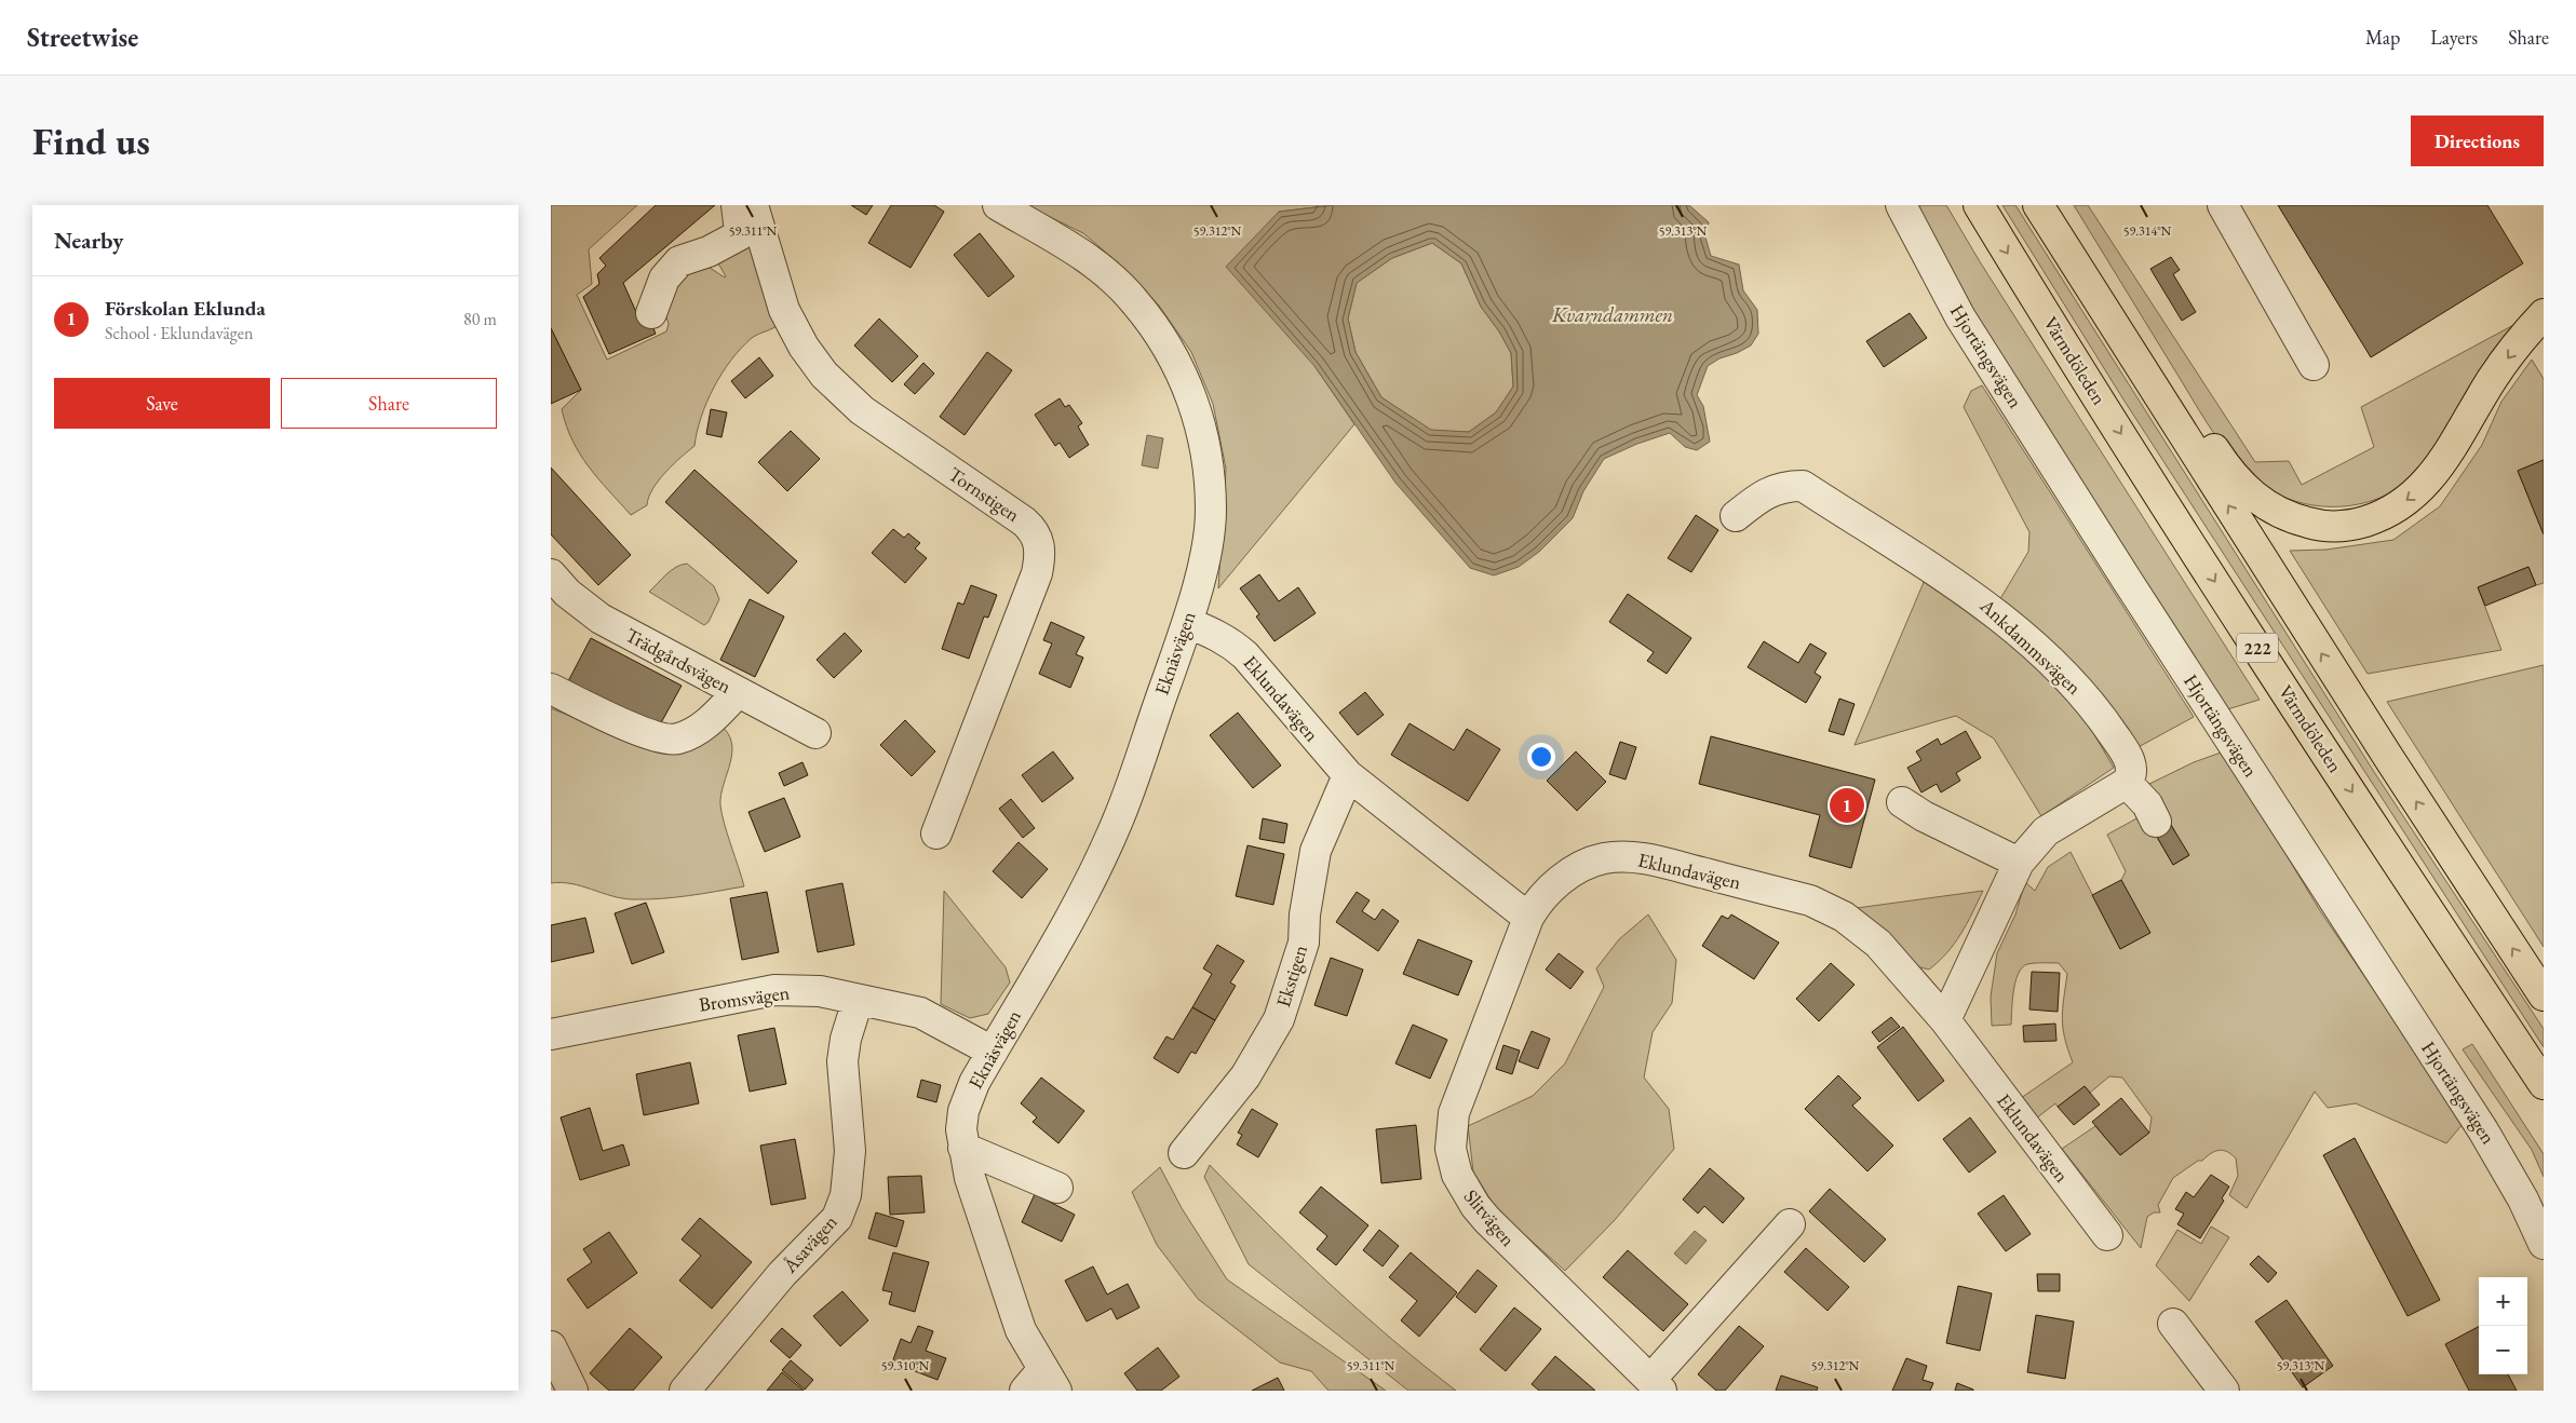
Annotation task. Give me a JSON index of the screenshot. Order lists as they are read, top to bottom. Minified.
{"streets":{"highway":["Värmdöleden","222"],"street":["Hjortängsvägen","Tornstigen","Ankdammsvägen","Eknäsvägen","Trädgårdsvägen","Eklundavägen","Ekstigen","Bromsvägen","Slitvägen","Åsavägen"]},"crossings":[["Eknäsvägen","Eklundavägen"],["Eknäsvägen","Bromsvägen"],["Eklundavägen","Ekstigen"],["Eklundavägen","Slitvägen"],["Bromsvägen","Åsavägen"]],"water":["Kvarndammen"],"page":{"header":"Streetwise","nav":["Map","Layers","Share"],"buttons":["Directions",["Save","Share"]],"title":"Find us","heading":"Nearby","list":[{"mark":"1","name":"Förskolan Eklunda","note":"School · Eklundavägen","value":"80 m"}],"pins":"1","map_buttons":["+","−"]},"coordinates":["59.311°N","59.312°N","59.313°N","59.314°N","59.310°N"]}
